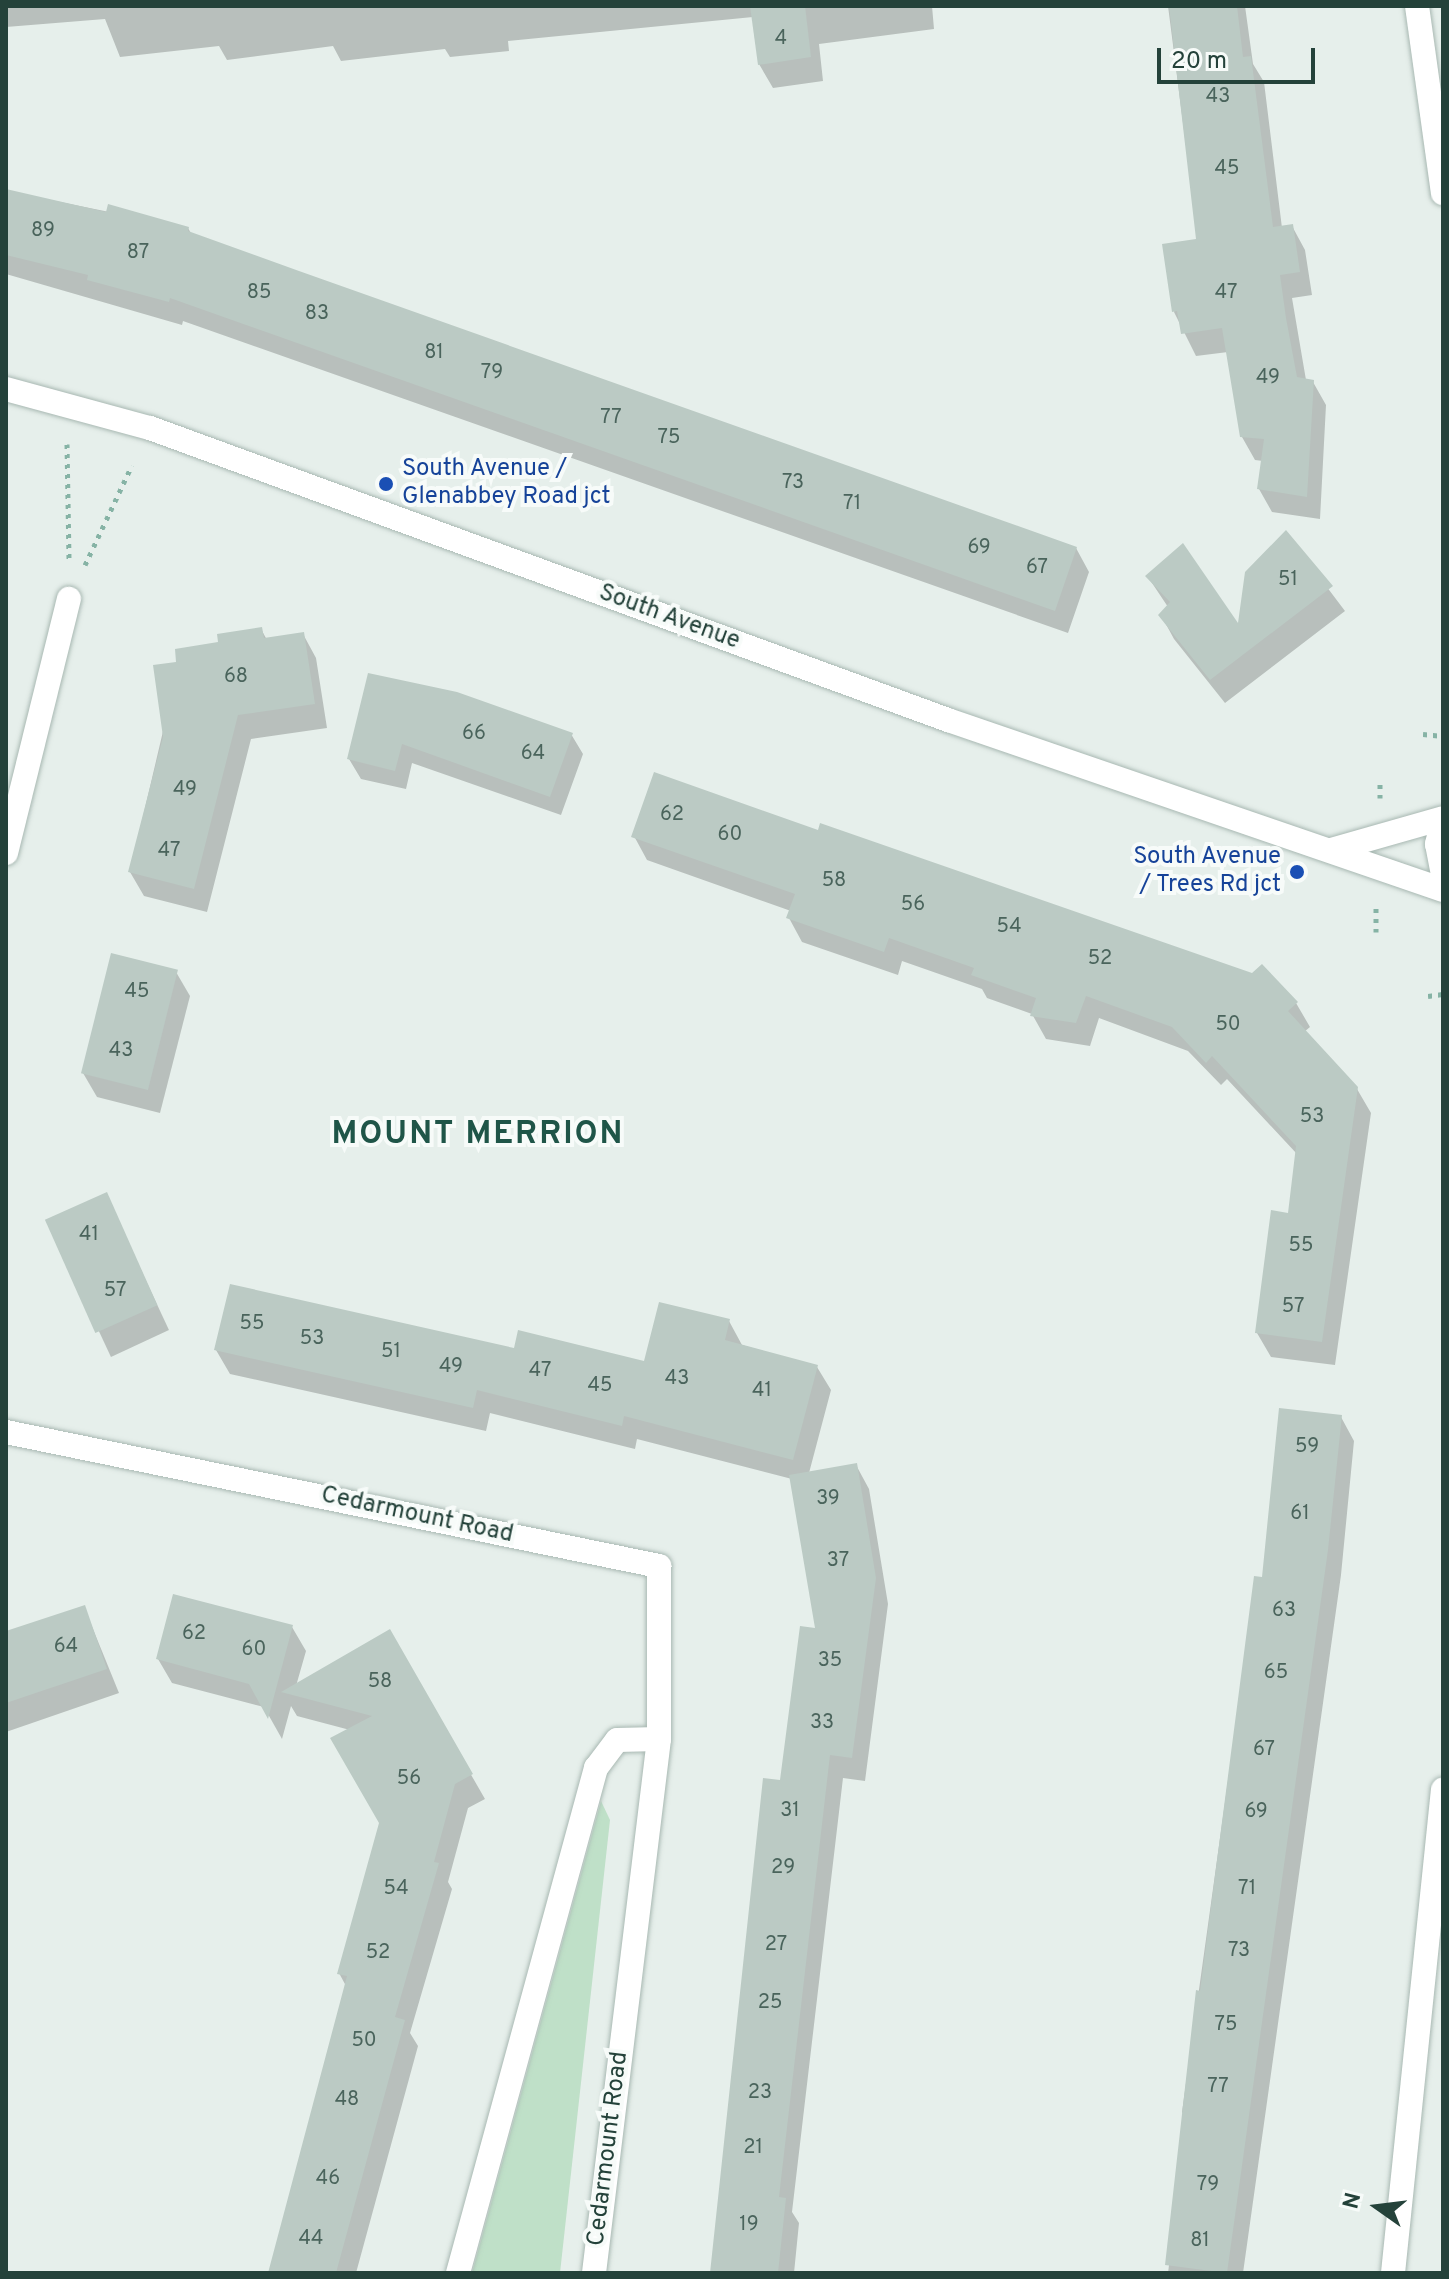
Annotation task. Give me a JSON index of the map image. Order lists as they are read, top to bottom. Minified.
{"streets":{"street":["South Avenue","Cedarmount Road"]},"districts":["MOUNT MERRION"],"places":["South Avenue / Glenabbey Road jct","South Avenue / Trees Rd jct"],"house_numbers":["4","43","45","89","87","85","47","83","81","79","49","77","75","73","71","69","67","51","68","66","64","49","62","60","47","58","56","54","52","45","50","43","53","41","55","57","57","55","53","51","49","47","43","45","41","59","39","61","37","63","62","64","60","35","65","58","33","67","56","31","69","29","54","71","27","73","52","25","75","50","77","23","48","21","46","79","19","44","81"],"scale_bar":"20 m","north":"left"}
